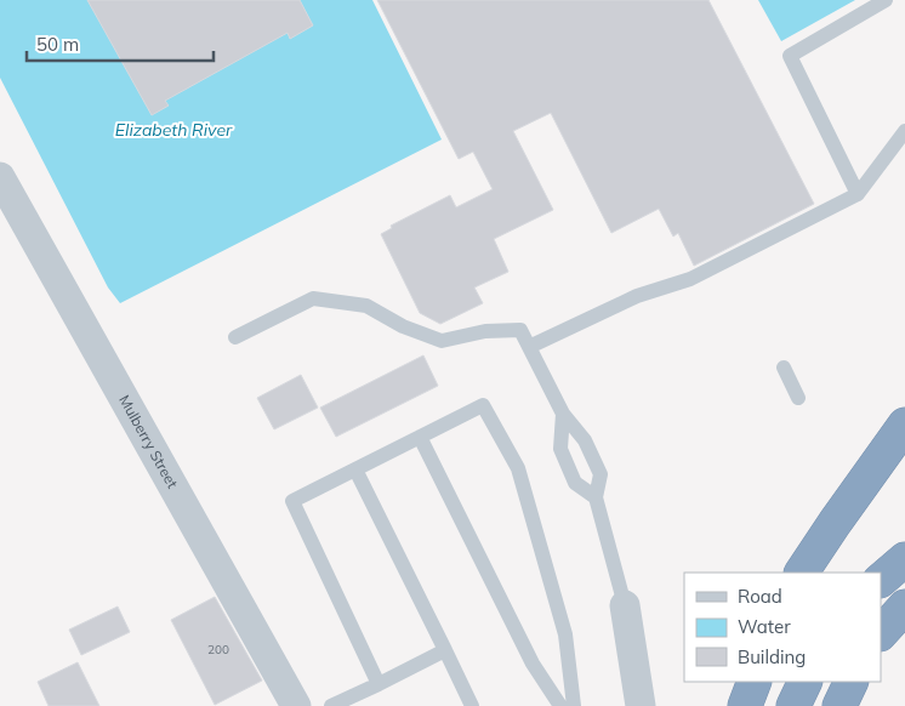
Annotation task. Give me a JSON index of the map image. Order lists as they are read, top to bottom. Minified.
{"streets":{"street":["Mulberry Street"]},"water":["Elizabeth River"],"house_numbers":["200"],"legend":["Road","Water","Building"],"scale_bar":"50 m"}
